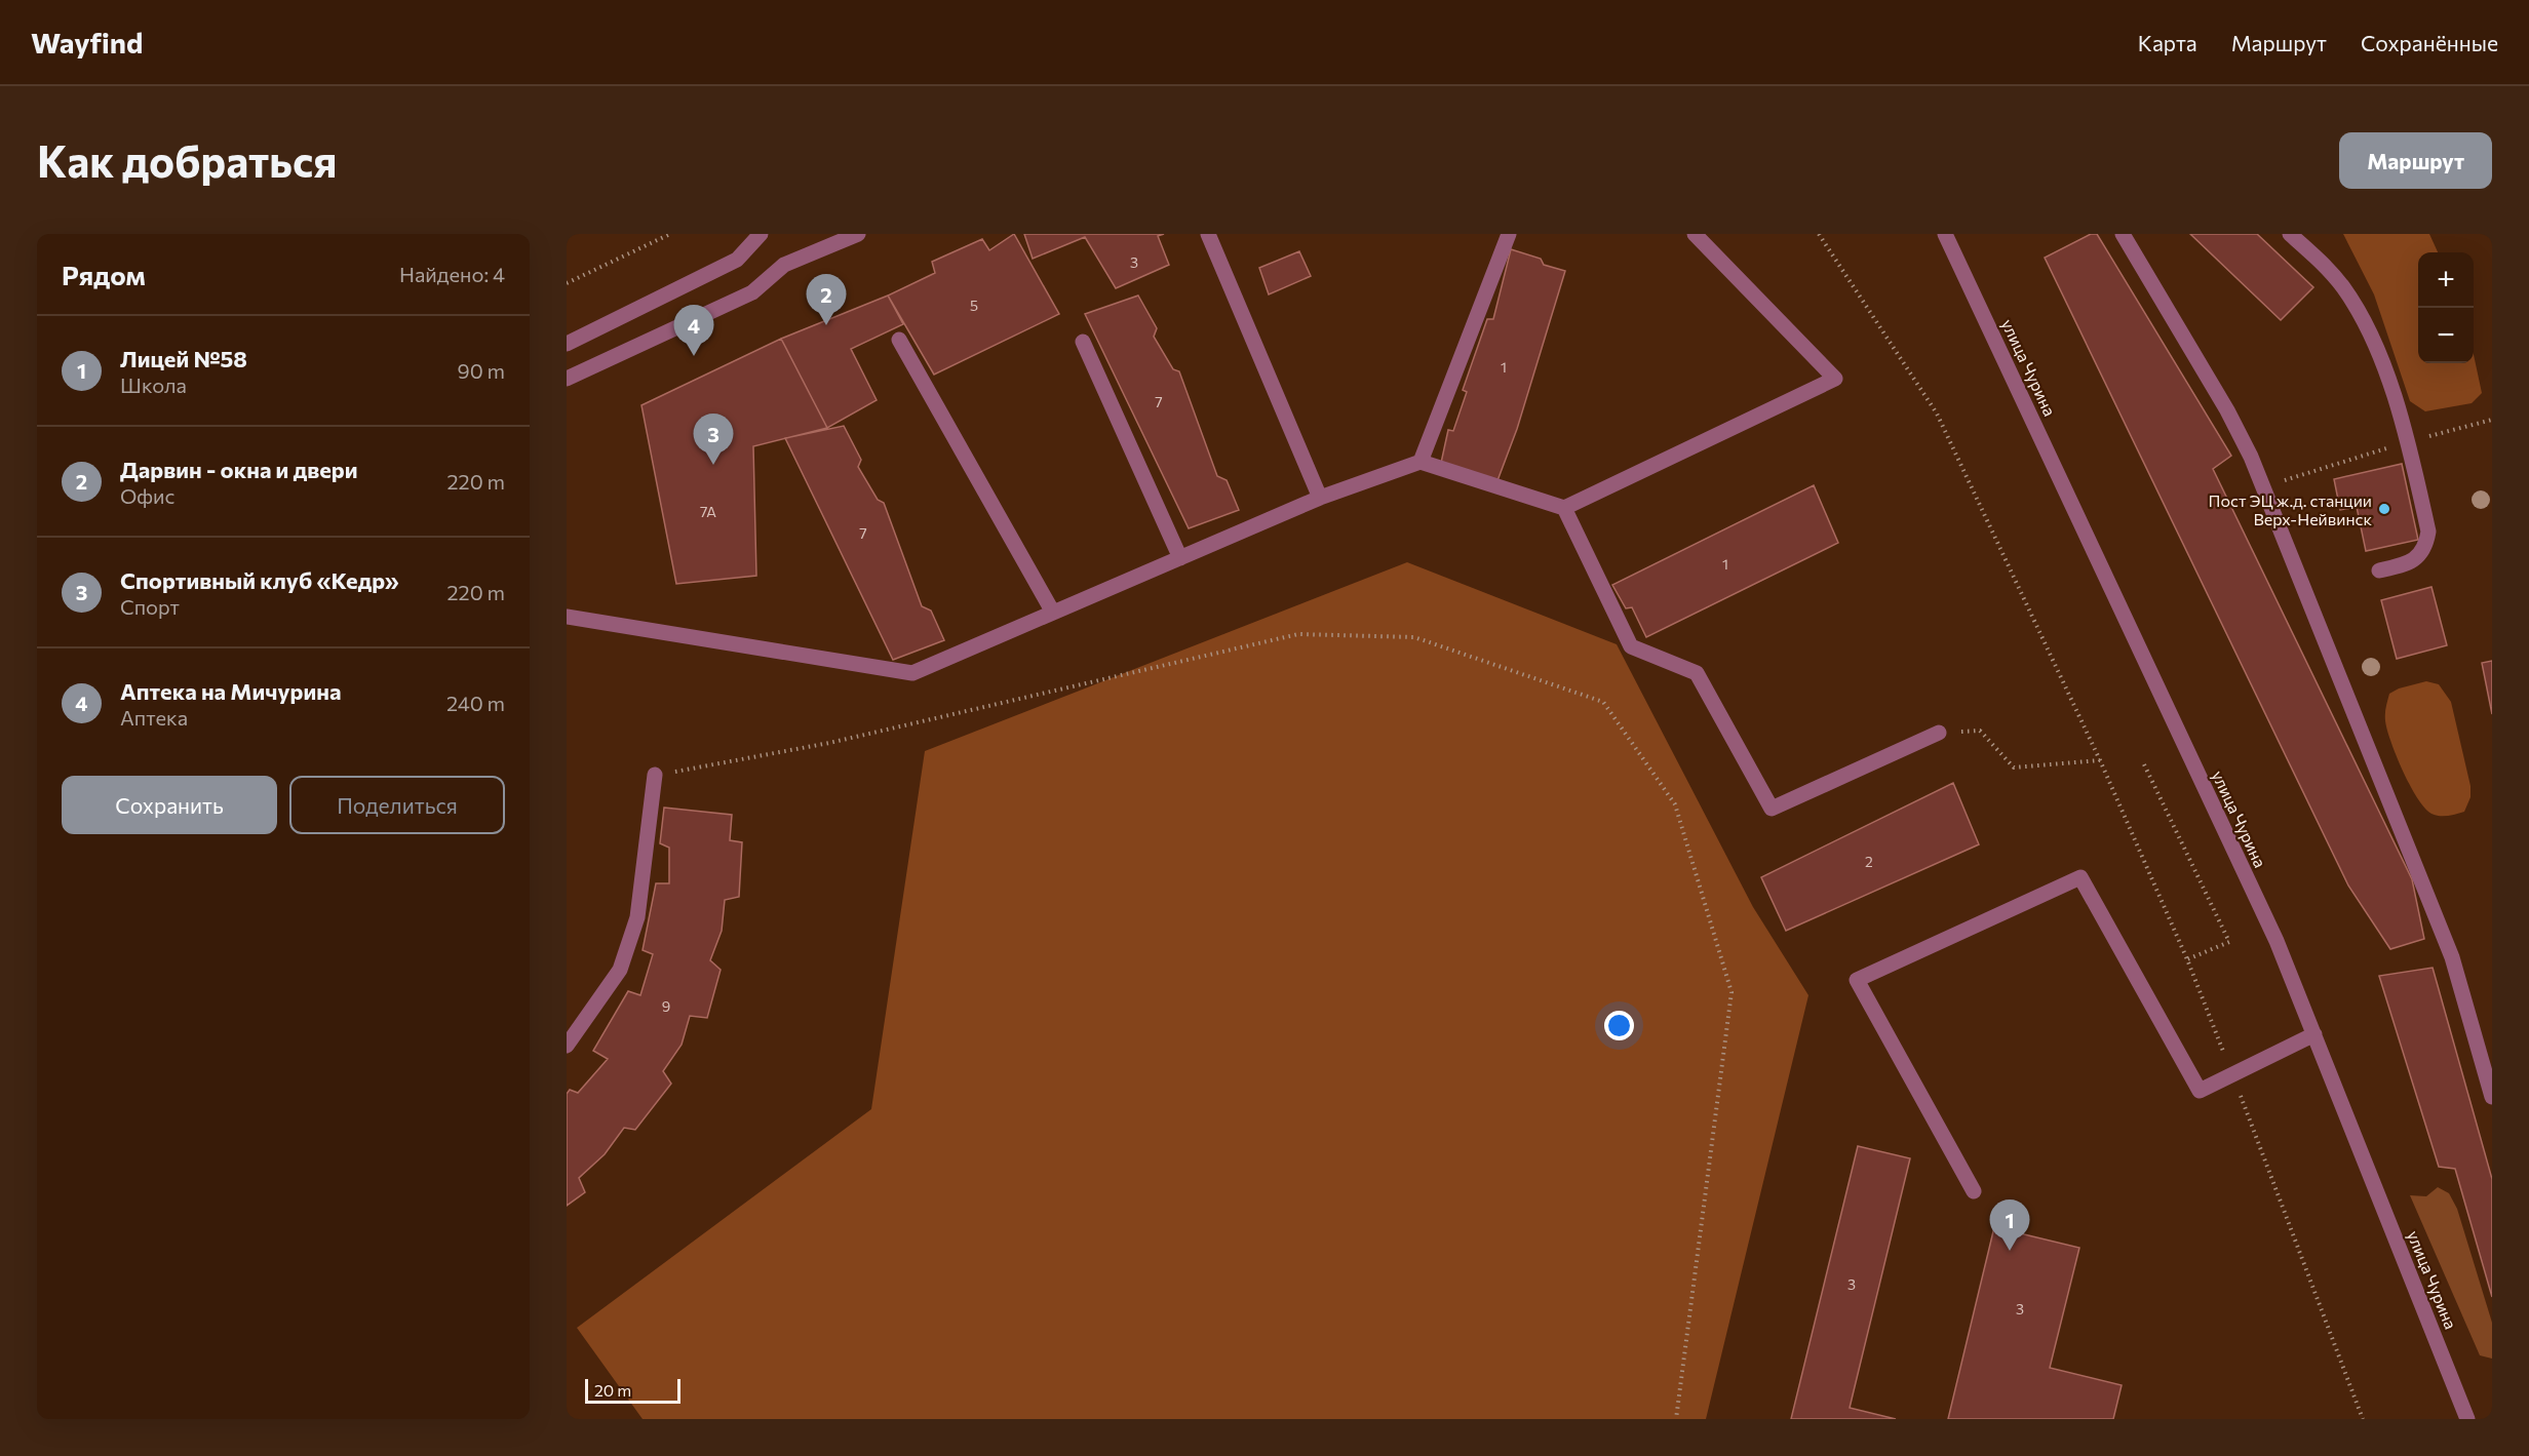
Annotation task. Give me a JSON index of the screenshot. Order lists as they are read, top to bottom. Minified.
{"streets":{"street":["улица Чурина"]},"places":["Пост ЭЦ ж.д. станции Верх-Нейвинск"],"house_numbers":["3","5","1","7","7А","7","1","2","9","3","3"],"scale_bar":"20 m","page":{"header":"Wayfind","nav":["Карта","Маршрут","Сохранённые"],"buttons":["Маршрут",["Сохранить","Поделиться"]],"title":"Как добраться","heading":["Рядом","Найдено: 4"],"map_buttons":["+","−"],"pins":["2","4","3","1"],"list":[{"mark":"1","name":"Лицей №58","note":"Школа","value":"90 m"},{"mark":"2","name":"Дарвин - окна и двери","note":"Офис","value":"220 m"},{"mark":"3","name":"Спортивный клуб «Кедр»","note":"Спорт","value":"220 m"},{"mark":"4","name":"Аптека на Мичурина","note":"Аптека","value":"240 m"}],"scale":"20 m"}}
